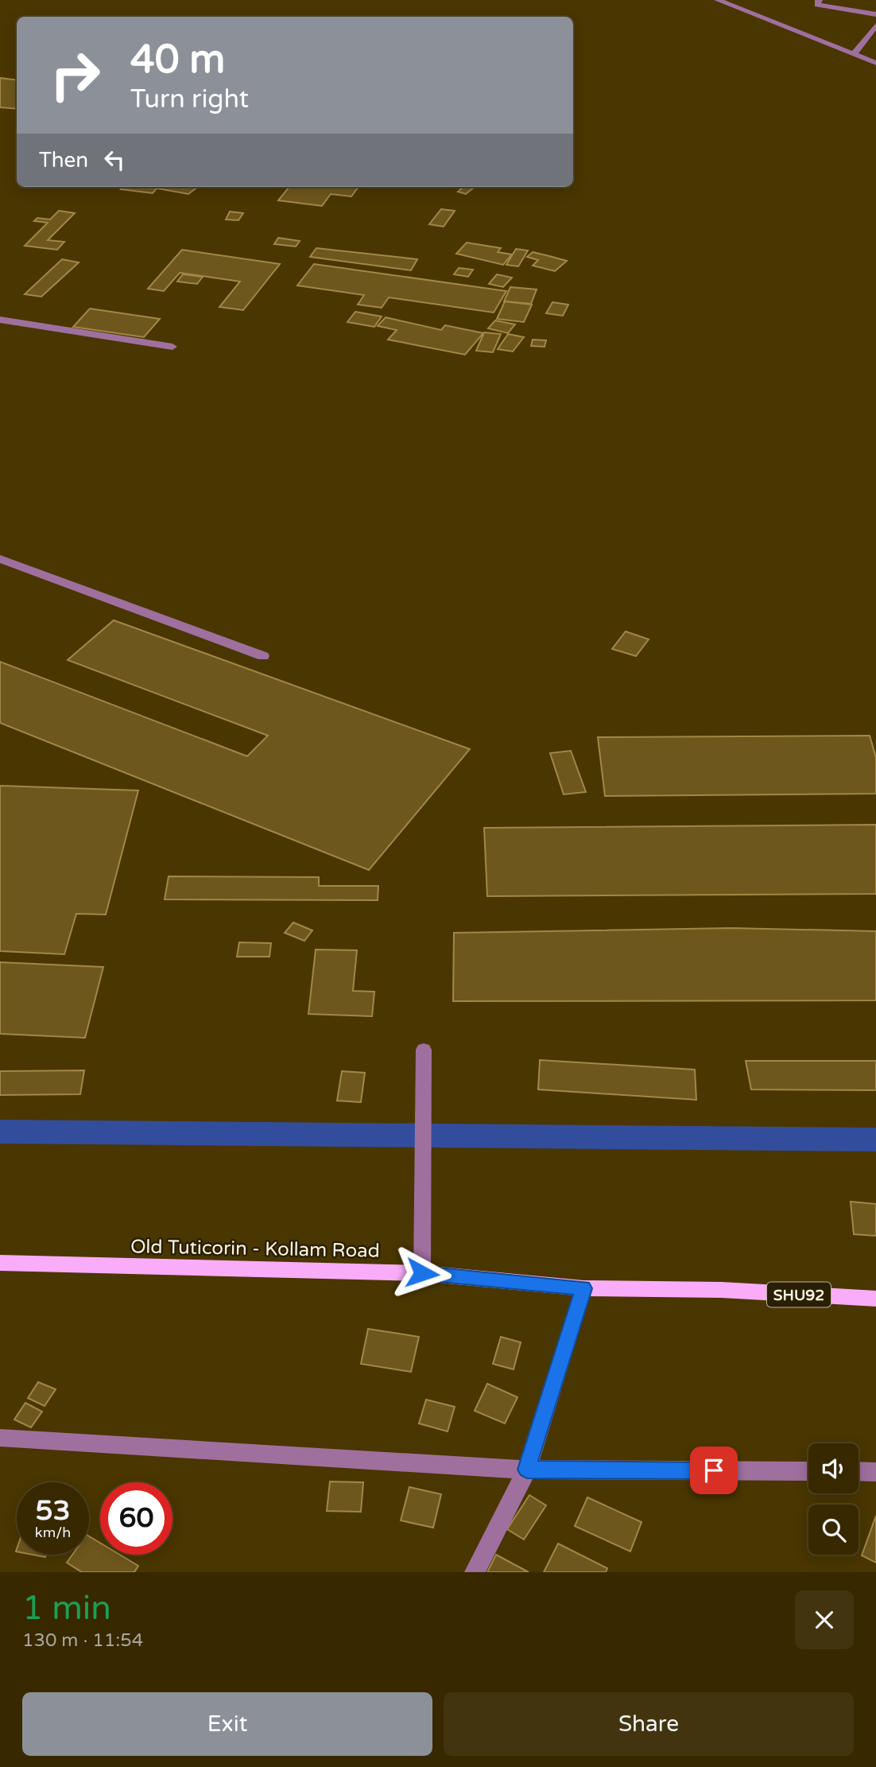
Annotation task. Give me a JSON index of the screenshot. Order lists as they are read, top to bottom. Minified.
{"streets":{"main road":["Old Tuticorin - Kollam Road","SHU92"]},"page":{"turn":["40 m","Turn right"],"then":"Then","speed":"53 km/h","limit":"60","heading":["1 min","130 m · 11:54"],"buttons":["Exit","Share"]}}
